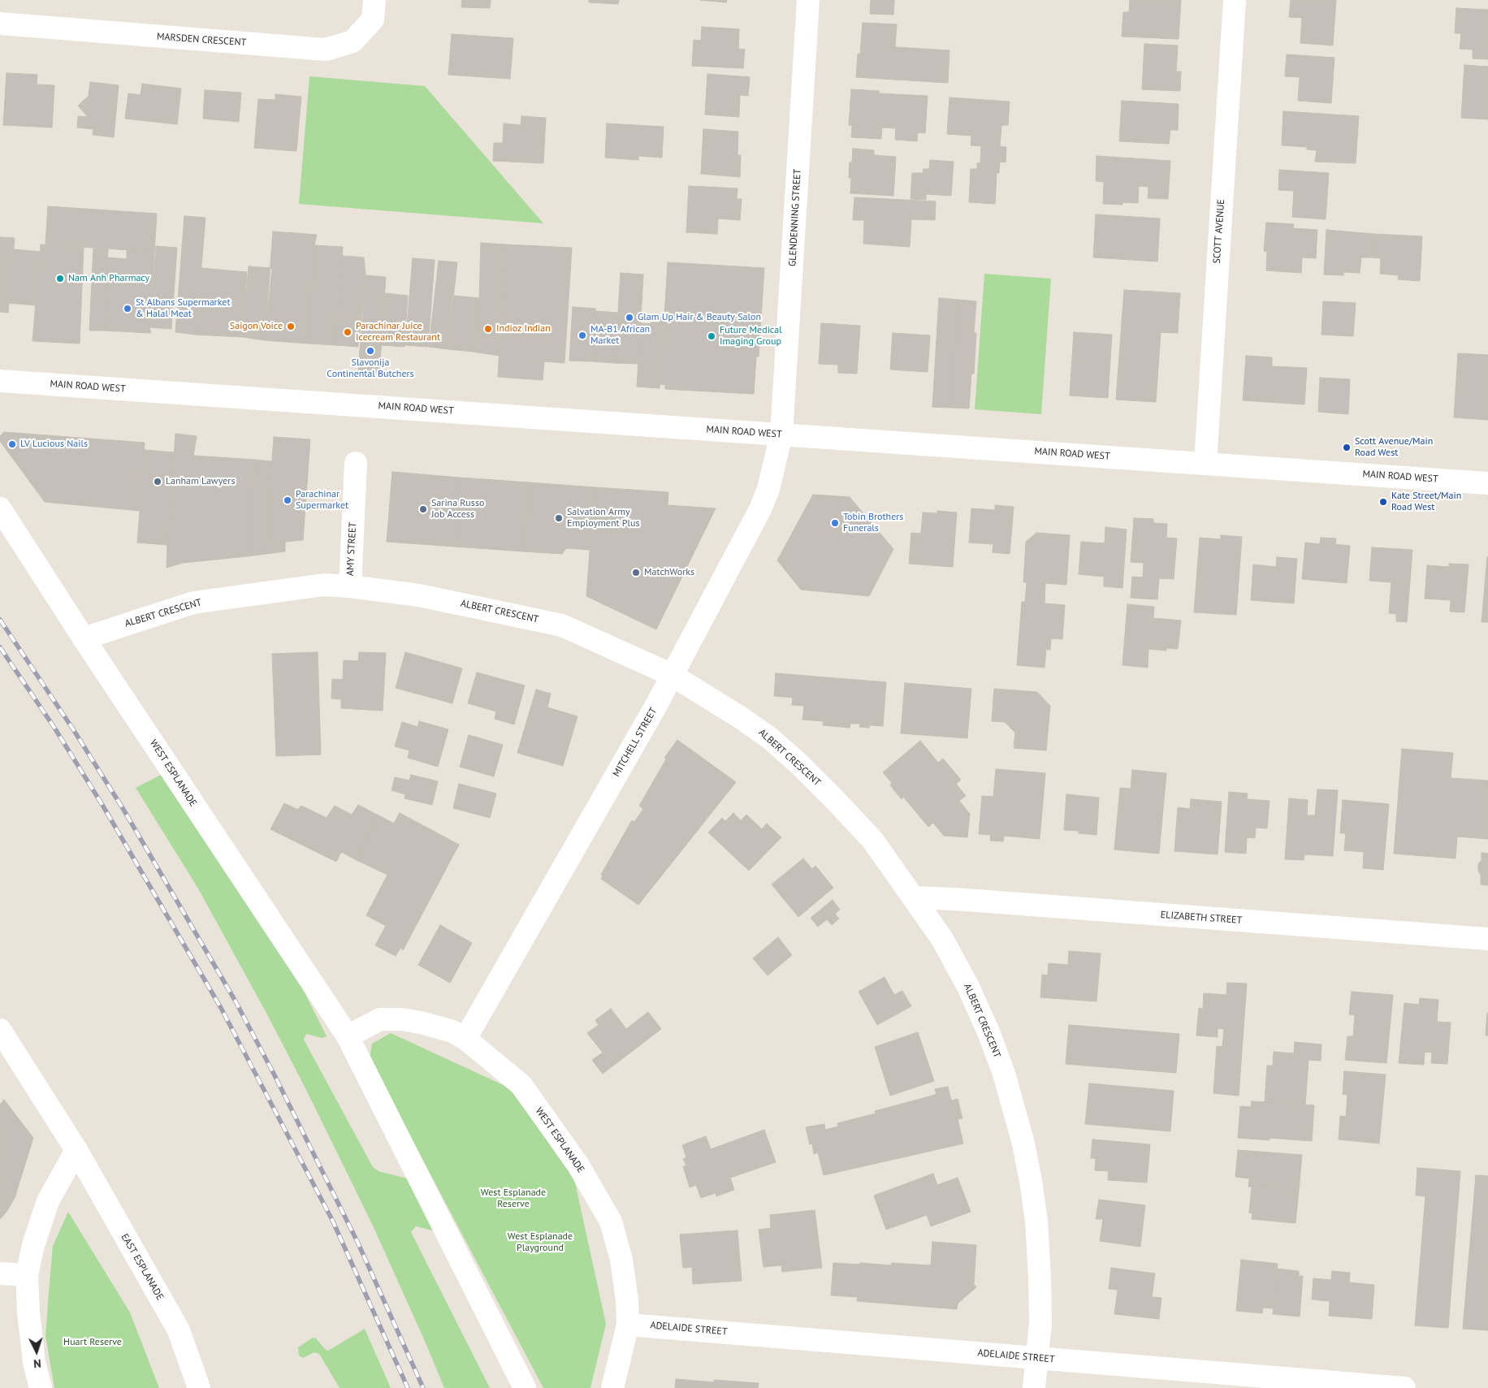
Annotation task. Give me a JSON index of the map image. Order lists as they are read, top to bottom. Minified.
{"streets":{"street":["MARSDEN CRESCENT","GLENDENNING STREET","SCOTT AVENUE","MAIN ROAD WEST","AMY STREET","ALBERT CRESCENT","MITCHELL STREET","WEST ESPLANADE","ELIZABETH STREET","EAST ESPLANADE","ADELAIDE STREET"]},"crossings":[["GLENDENNING STREET","MAIN ROAD WEST"],["GLENDENNING STREET","MITCHELL STREET"],["SCOTT AVENUE","MAIN ROAD WEST"],["MAIN ROAD WEST","MITCHELL STREET"],["AMY STREET","ALBERT CRESCENT"],["ALBERT CRESCENT","MITCHELL STREET"],["ALBERT CRESCENT","WEST ESPLANADE"],["ALBERT CRESCENT","ELIZABETH STREET"],["ALBERT CRESCENT","ADELAIDE STREET"],["MITCHELL STREET","WEST ESPLANADE"],["WEST ESPLANADE","ADELAIDE STREET"]],"parks":["West Esplanade Reserve","West Esplanade Playground","Huart Reserve"],"places":["Nam Anh Pharmacy","St Albans Supermarket & Halal Meat","Glam Up Hair & Beauty Salon","Saigon Voice","Indioz Indian","Parachinar Juice Icecream Restaurant","MA-B1 African Market","Future Medical Imaging Group","Slavonija Continental Butchers","LV Lucious Nails","Scott Avenue/Main Road West","Lanham Lawyers","Parachinar Supermarket","Kate Street/Main Road West","Sarina Russo Job Access","Salvation Army Employment Plus","Tobin Brothers Funerals","MatchWorks"],"north":"bottom"}
